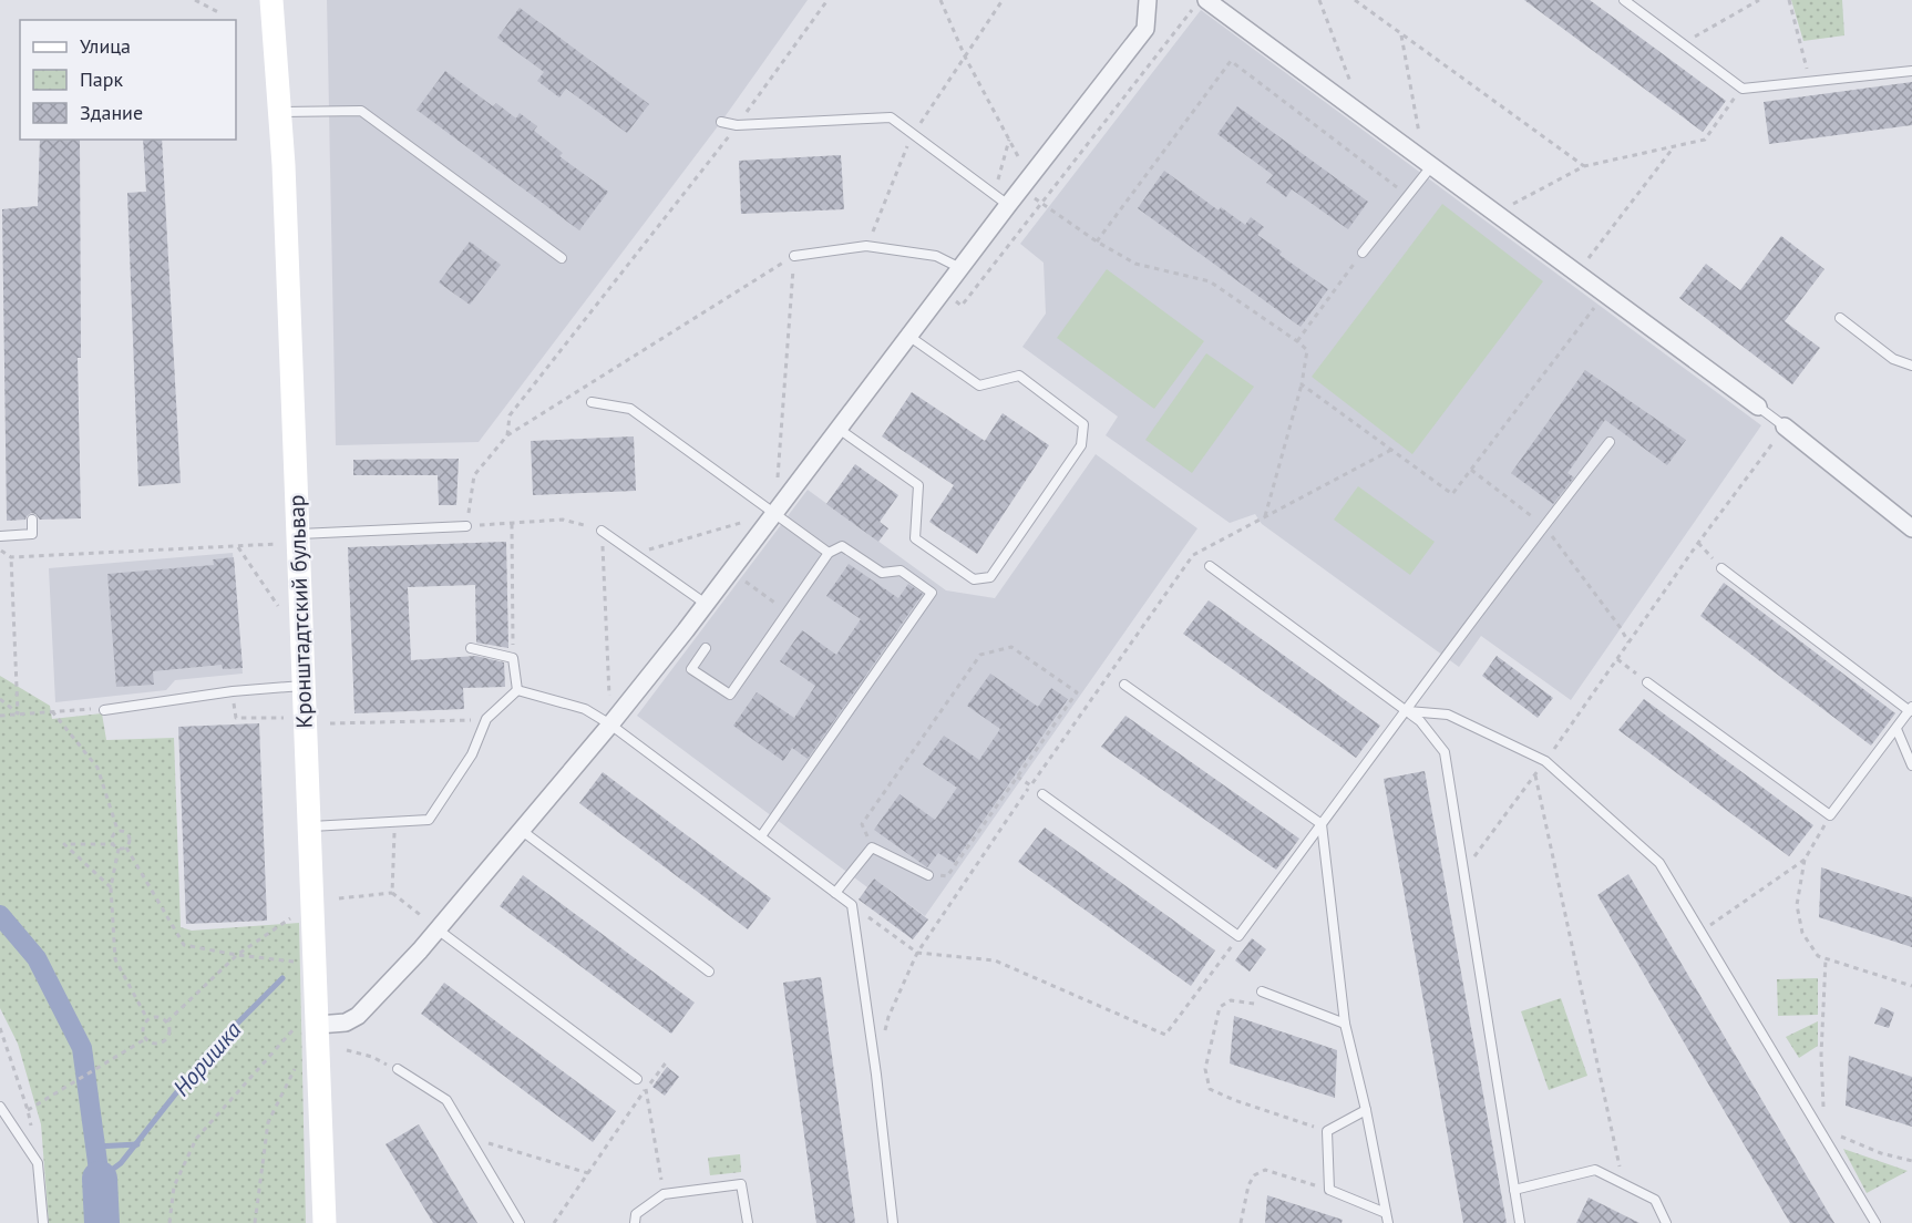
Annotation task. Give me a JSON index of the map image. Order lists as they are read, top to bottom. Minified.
{"streets":{"main road":["Кронштадтский бульвар"]},"water":["Норишка"],"legend":["Улица","Парк","Здание"]}
